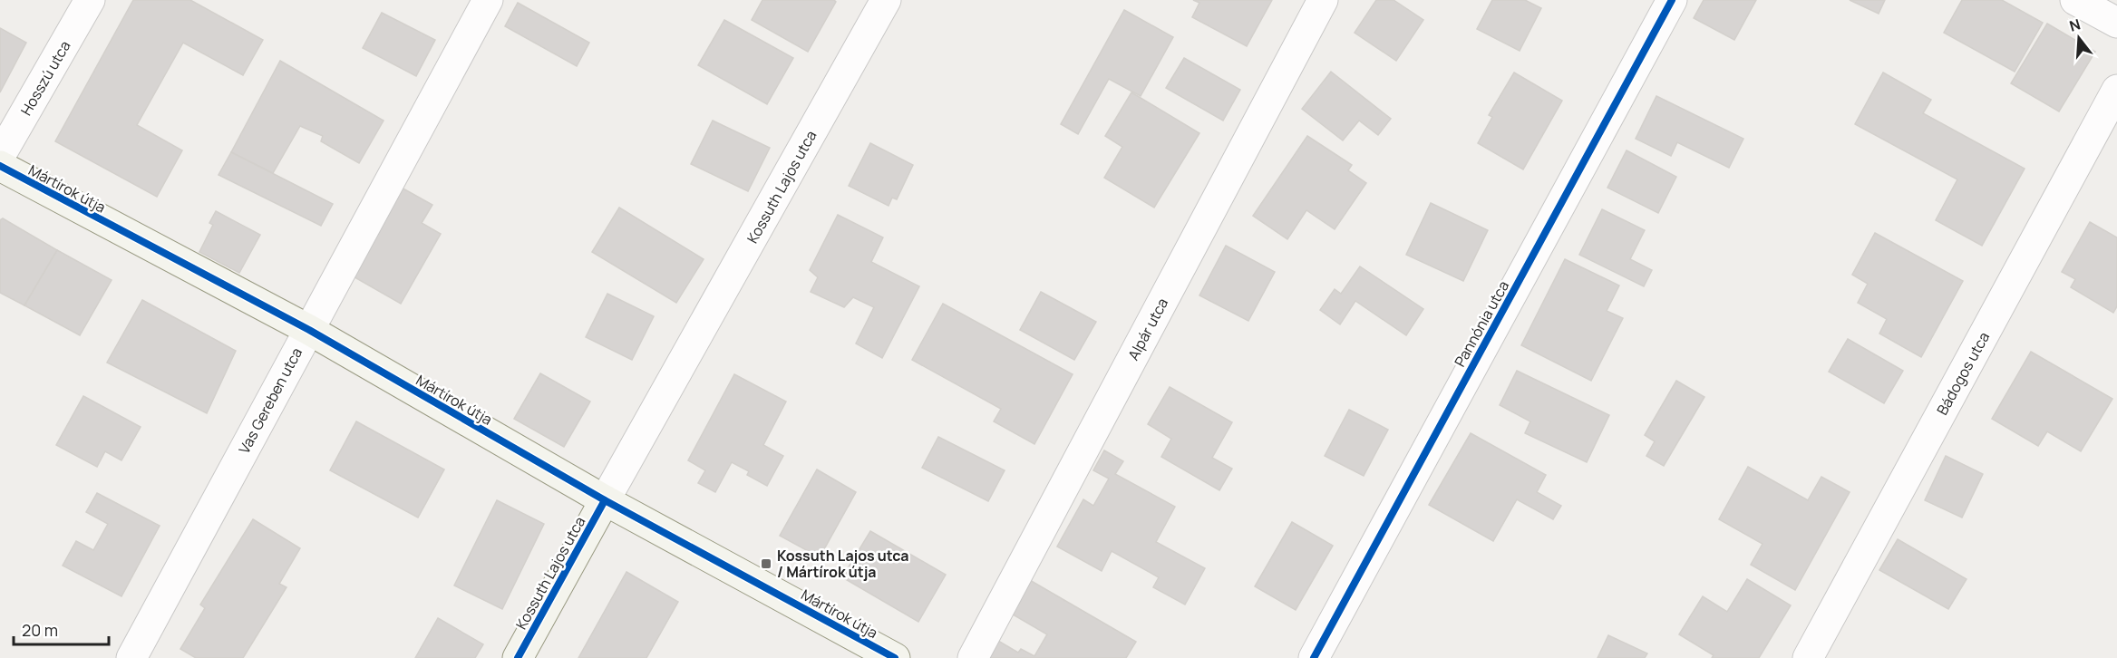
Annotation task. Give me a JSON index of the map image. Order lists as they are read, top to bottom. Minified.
{"streets":{"street":["Hosszú utca","Kossuth Lajos utca","Mártírok útja","Pannónia utca","Alpár utca","Bádogos utca","Vas Gereben utca"]},"crossings":[["Kossuth Lajos utca","Mártírok útja"],["Mártírok útja","Vas Gereben utca"]],"places":{"transit":["Kossuth Lajos utca / Mártírok útja"]},"scale_bar":"20 m","north":"top"}
